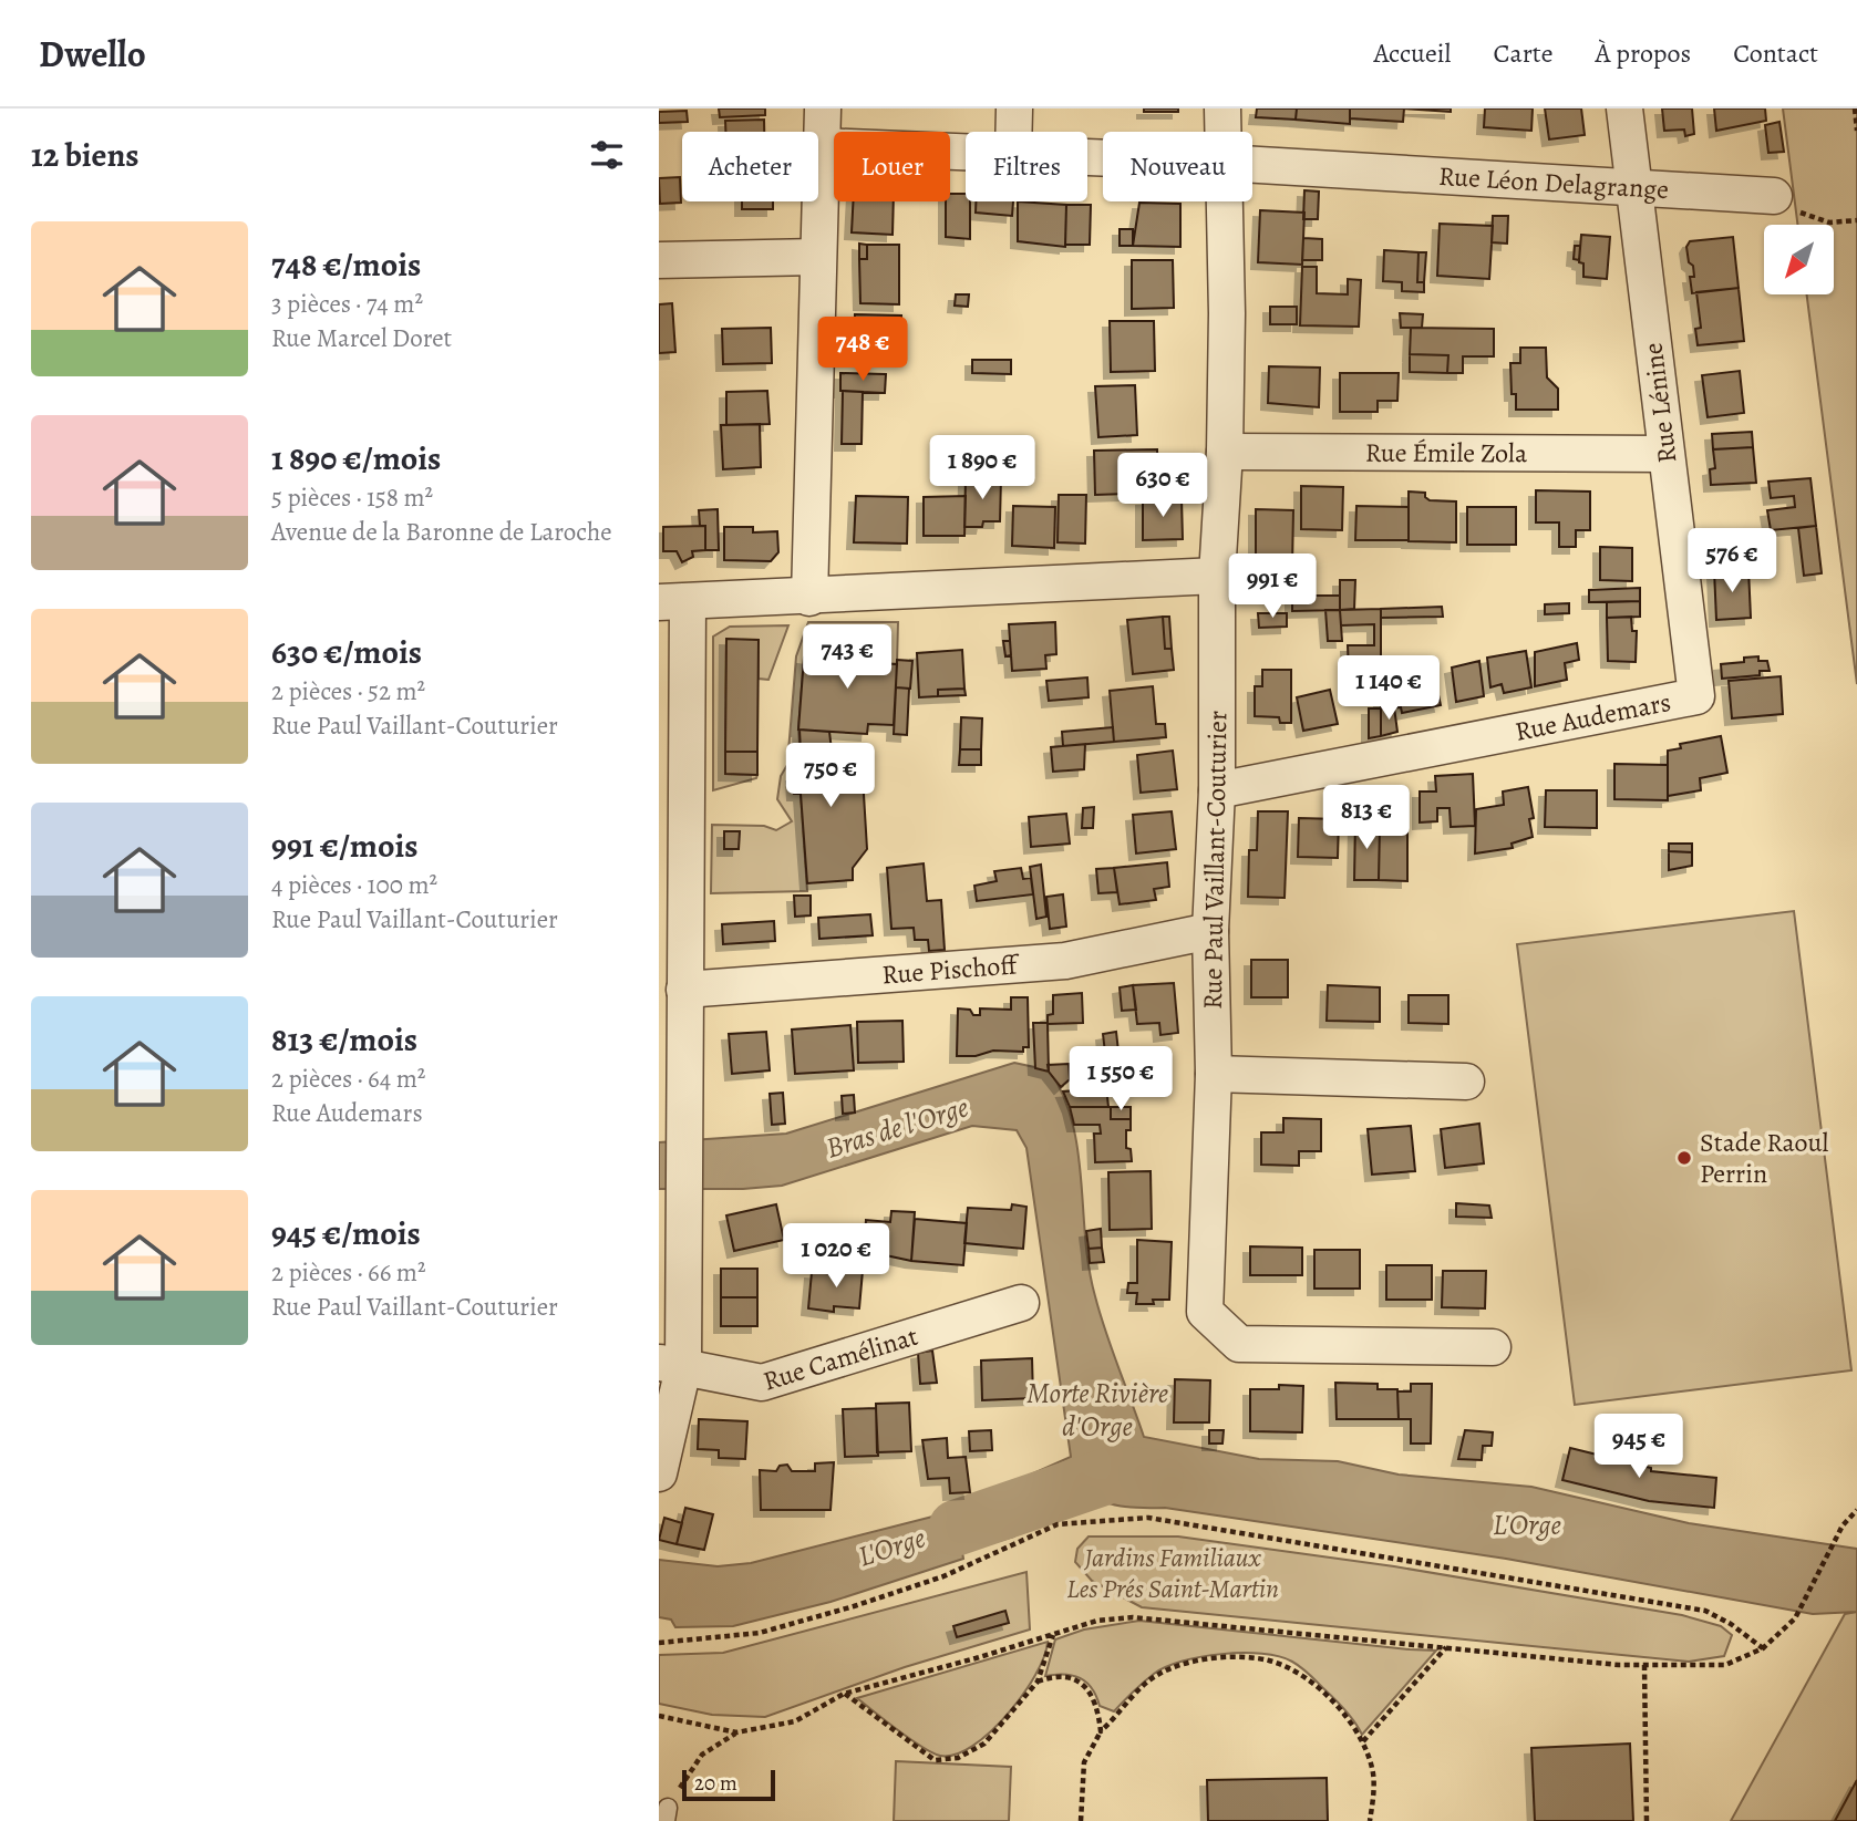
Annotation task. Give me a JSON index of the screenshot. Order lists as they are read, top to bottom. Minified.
{"streets":{"street":["Rue Léon Delagrange","Rue Lénine","Rue Émile Zola","Rue Audemars","Rue Paul Vaillant-Couturier","Rue Pischoff","Rue Camélinat"]},"crossings":[["Rue Léon Delagrange","Rue Lénine"],["Rue Lénine","Rue Émile Zola"],["Rue Lénine","Rue Audemars"],["Rue Émile Zola","Rue Paul Vaillant-Couturier"],["Rue Audemars","Rue Paul Vaillant-Couturier"],["Rue Paul Vaillant-Couturier","Rue Pischoff"]],"water":["Bras de l'Orge","Morte Rivière d'Orge","L'Orge"],"parks":["Jardins Familiaux Les Prés Saint-Martin"],"places":["Stade Raoul Perrin"],"scale_bar":"20 m","north":"bottom left","page":{"header":"Dwello","nav":["Accueil","Carte","À propos","Contact"],"heading":"12 biens","chip":["Acheter","Louer","Filtres","Nouveau"],"list":[{"name":"748 €/mois","note":"3 pièces · 74 m² · Rue Marcel Doret"},{"name":"1 890 €/mois","note":"5 pièces · 158 m² · Avenue de la Baronne de Laroche"},{"name":"630 €/mois","note":"2 pièces · 52 m² · Rue Paul Vaillant-Couturier"},{"name":"991 €/mois","note":"4 pièces · 100 m² · Rue Paul Vaillant-Couturier"},{"name":"813 €/mois","note":"2 pièces · 64 m² · Rue Audemars"},{"name":"945 €/mois","note":"2 pièces · 66 m² · Rue Paul Vaillant-Couturier"}],"price":["748 €","1 890 €","630 €","576 €","991 €","743 €","1 140 €","750 €","813 €","1 550 €","1 020 €","945 €"],"scale":"20 m"}}
